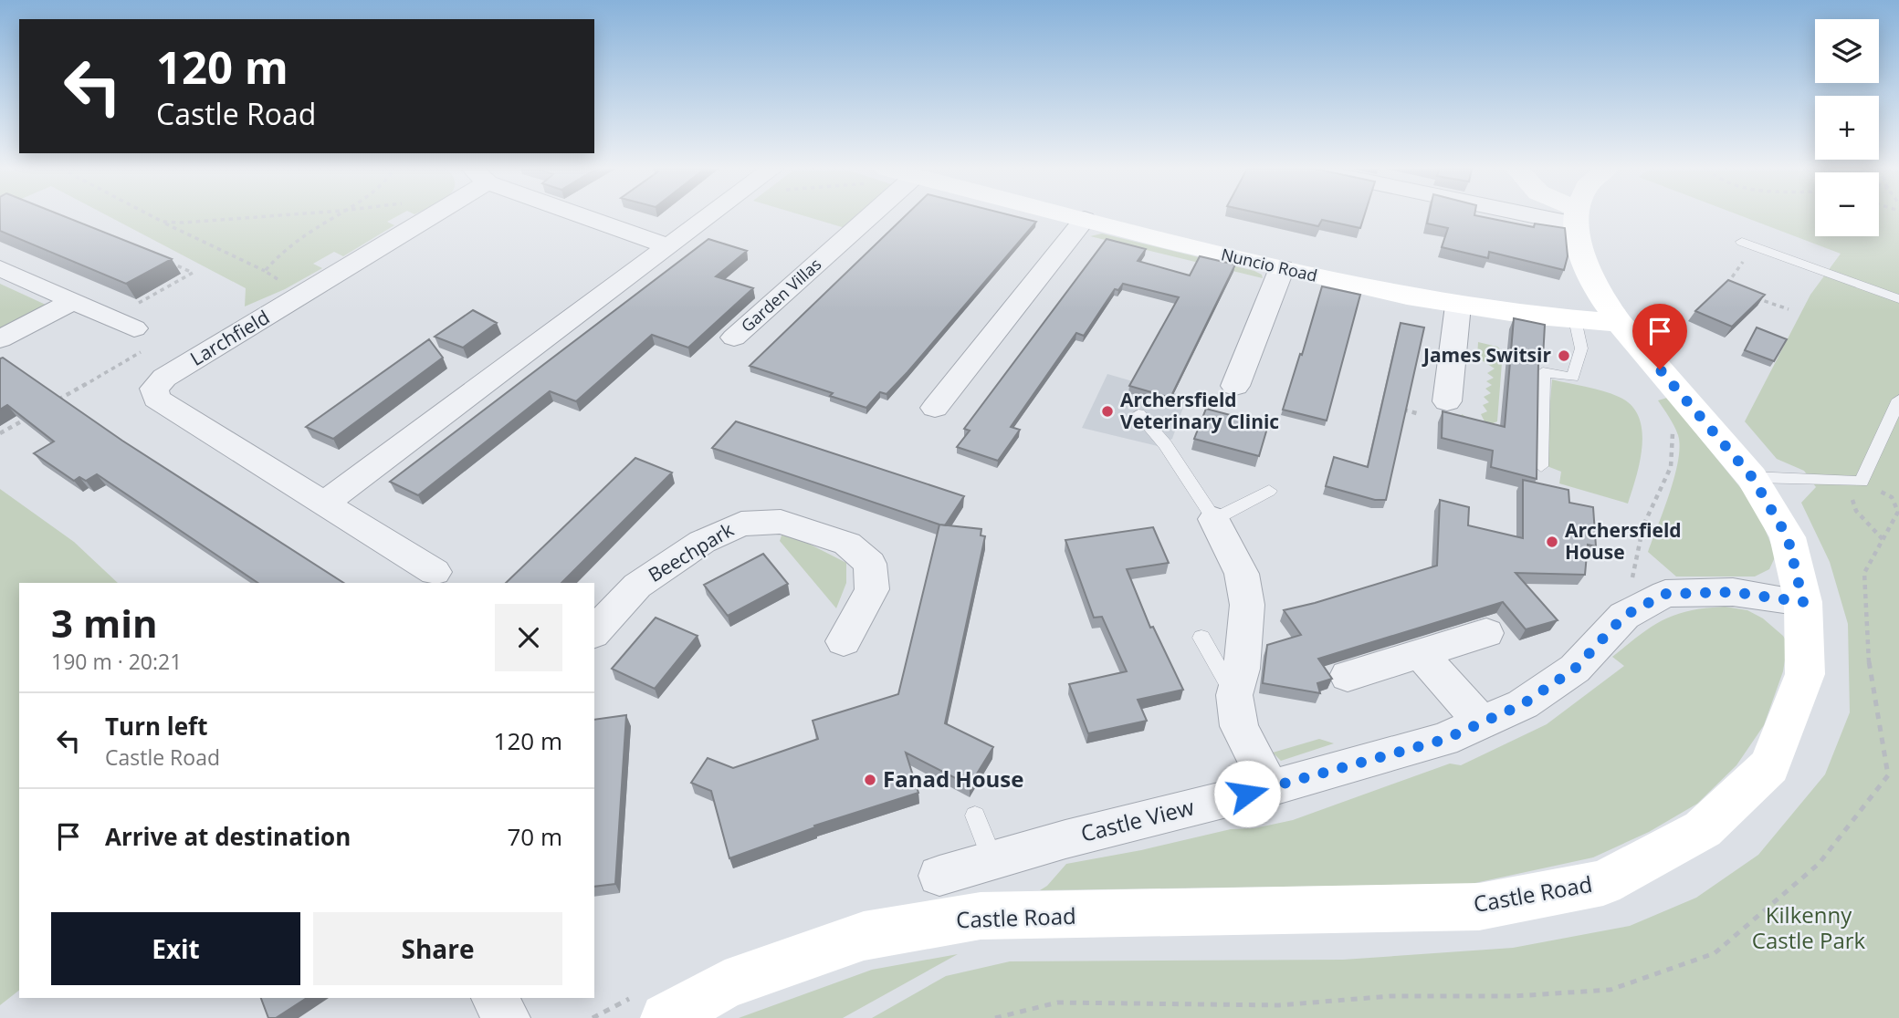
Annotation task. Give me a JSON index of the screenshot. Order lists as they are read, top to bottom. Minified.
{"streets":{"main road":["Nuncio Road","Castle Road"],"street":["Garden Villas","Larchfield","Beechpark","Castle View"]},"crossings":[["Nuncio Road","Castle Road"],["Castle View","Castle Road"]],"parks":["Kilkenny Castle Park"],"places":["James Switsir","Archersfield Veterinary Clinic","Archersfield House","Fanad House"],"page":{"map_buttons":["+","−"],"turn":["120 m","Castle Road"],"heading":["3 min","190 m · 20:21"],"list":[{"name":"Turn left","note":"Castle Road","value":"120 m"},{"name":"Arrive at destination","value":"70 m"}],"buttons":["Exit","Share"]}}
